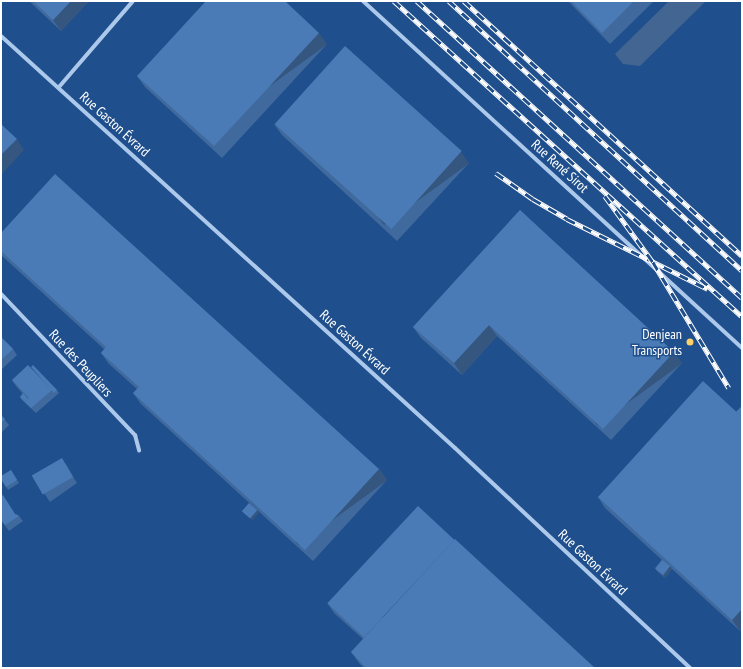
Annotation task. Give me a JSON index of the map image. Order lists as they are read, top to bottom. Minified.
{"streets":{"street":["Rue Gaston Évrard","Rue René Sirot","Rue des Peupliers"]},"places":["Denjean Transports"]}
